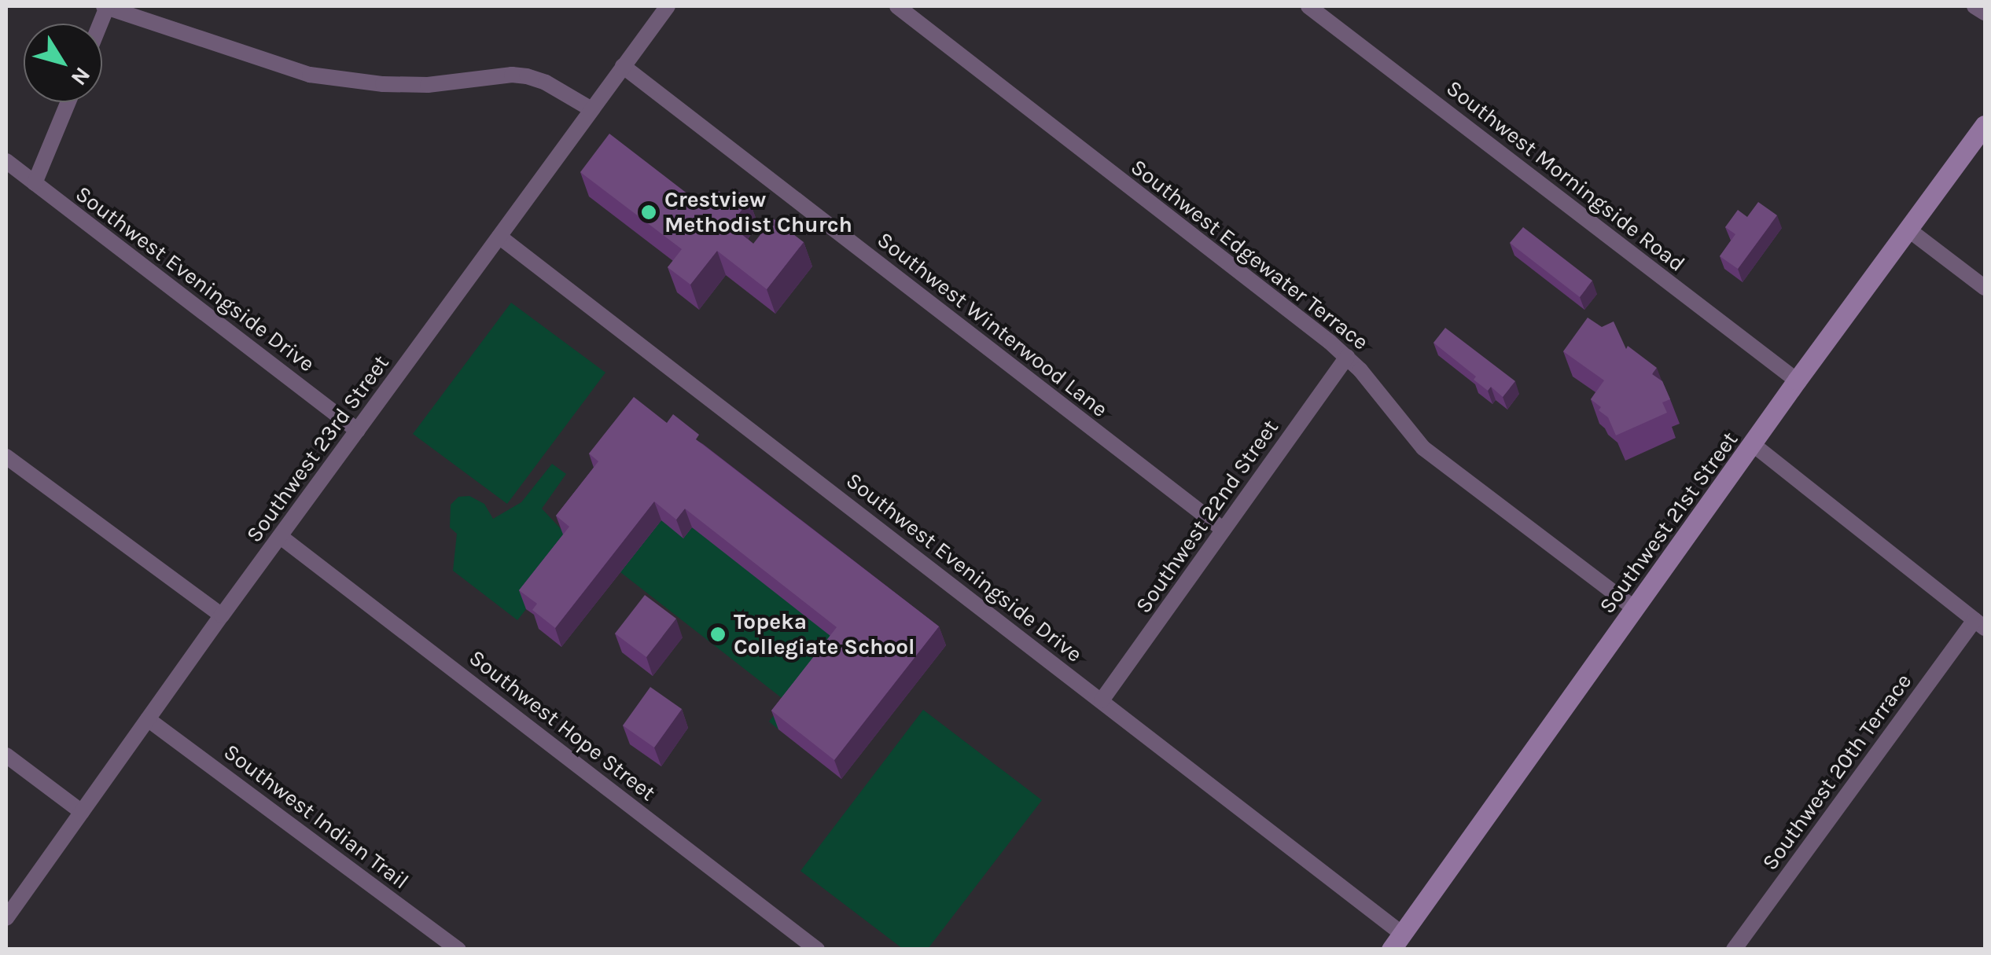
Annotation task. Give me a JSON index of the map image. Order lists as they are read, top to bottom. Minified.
{"streets":{"main road":["Southwest 21st Street"],"street":["Southwest Morningside Road","Southwest Edgewater Terrace","Southwest Eveningside Drive","Southwest Winterwood Lane","Southwest 23rd Street","Southwest 22nd Street","Southwest Hope Street","Southwest 20th Terrace","Southwest Indian Trail"]},"crossings":[["Southwest Morningside Road","Southwest 21st Street"],["Southwest Edgewater Terrace","Southwest 22nd Street"],["Southwest Edgewater Terrace","Southwest 21st Street"],["Southwest Eveningside Drive","Southwest 23rd Street"],["Southwest Eveningside Drive","Southwest 22nd Street"],["Southwest Eveningside Drive","Southwest 21st Street"],["Southwest Winterwood Lane","Southwest 23rd Street"],["Southwest Winterwood Lane","Southwest 22nd Street"],["Southwest 23rd Street","Southwest Hope Street"],["Southwest 23rd Street","Southwest Indian Trail"]],"places":["Crestview Methodist Church","Topeka Collegiate School"],"north":"bottom right"}
